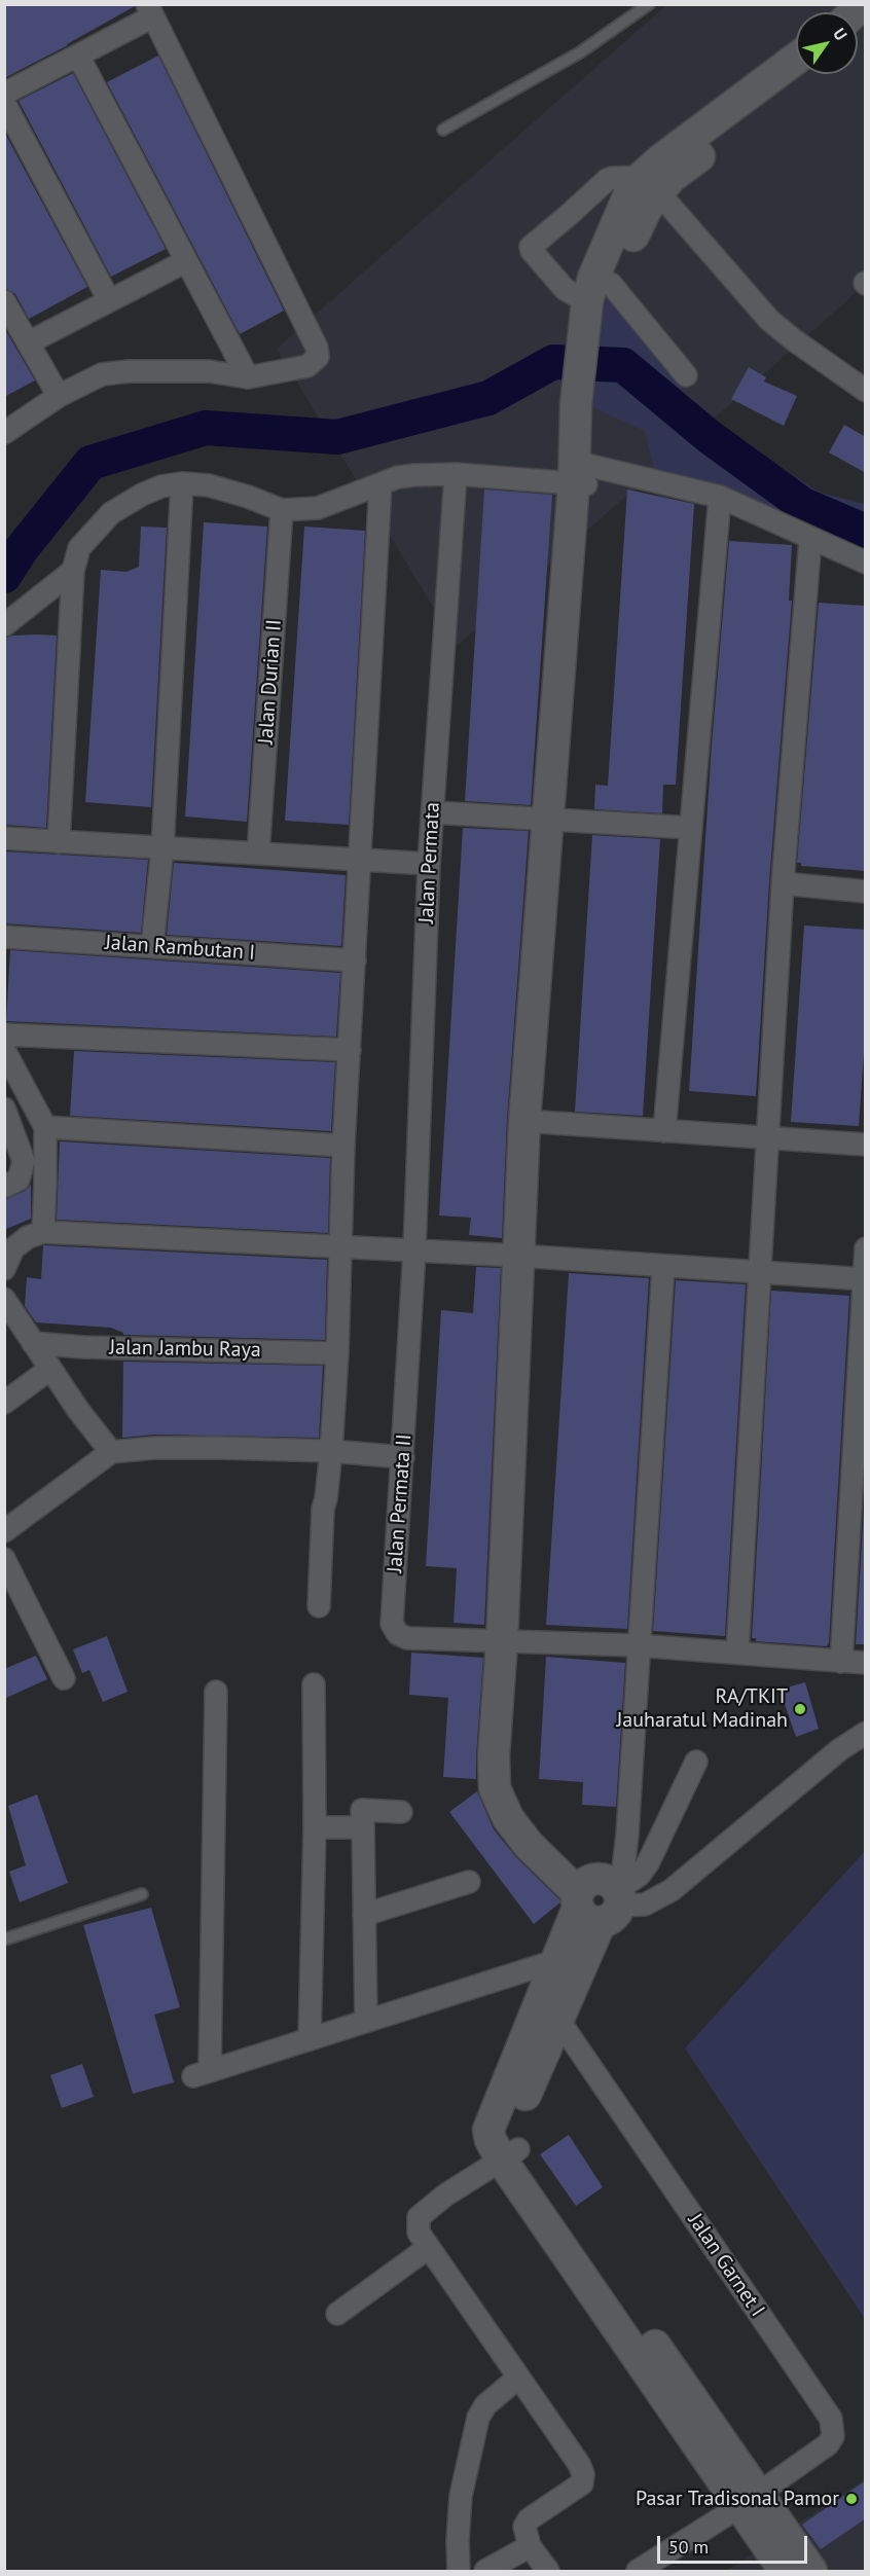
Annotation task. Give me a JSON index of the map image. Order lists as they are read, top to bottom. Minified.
{"streets":{"street":["Jalan Durian II","Jalan Permata","Jalan Rambutan I","Jalan Jambu Raya","Jalan Permata II","Jalan Garnet I"]},"crossings":[["Jalan Permata","Jalan Permata II"]],"places":["RA/TKIT Jauharatul Madinah","Pasar Tradisonal Pamor"],"scale_bar":"50 m","north":"top right"}
